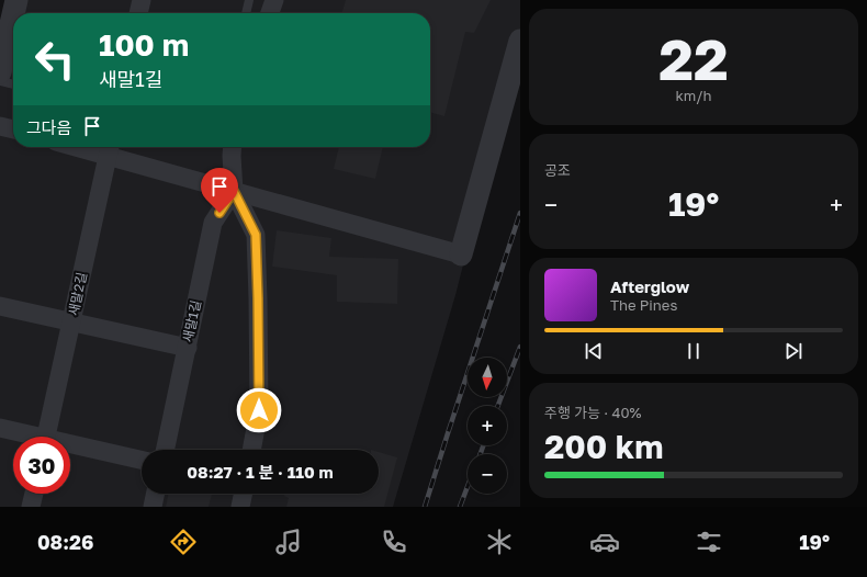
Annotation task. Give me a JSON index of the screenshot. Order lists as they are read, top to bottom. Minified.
{"streets":{"street":["새말2길","새말1길"]},"north":"bottom","page":{"tile":[["22","km/h"],"공조",["주행 가능 · 40%","200 km"]],"turn":["100 m","새말1길"],"then":"그다음","heat":["−","19°","+"],"song":["Afterglow","The Pines"],"map_buttons":["+","−"],"limit":"30","trip":"08:27 · 1 분 · 110 m","tabs":["08:26","19°"]}}
